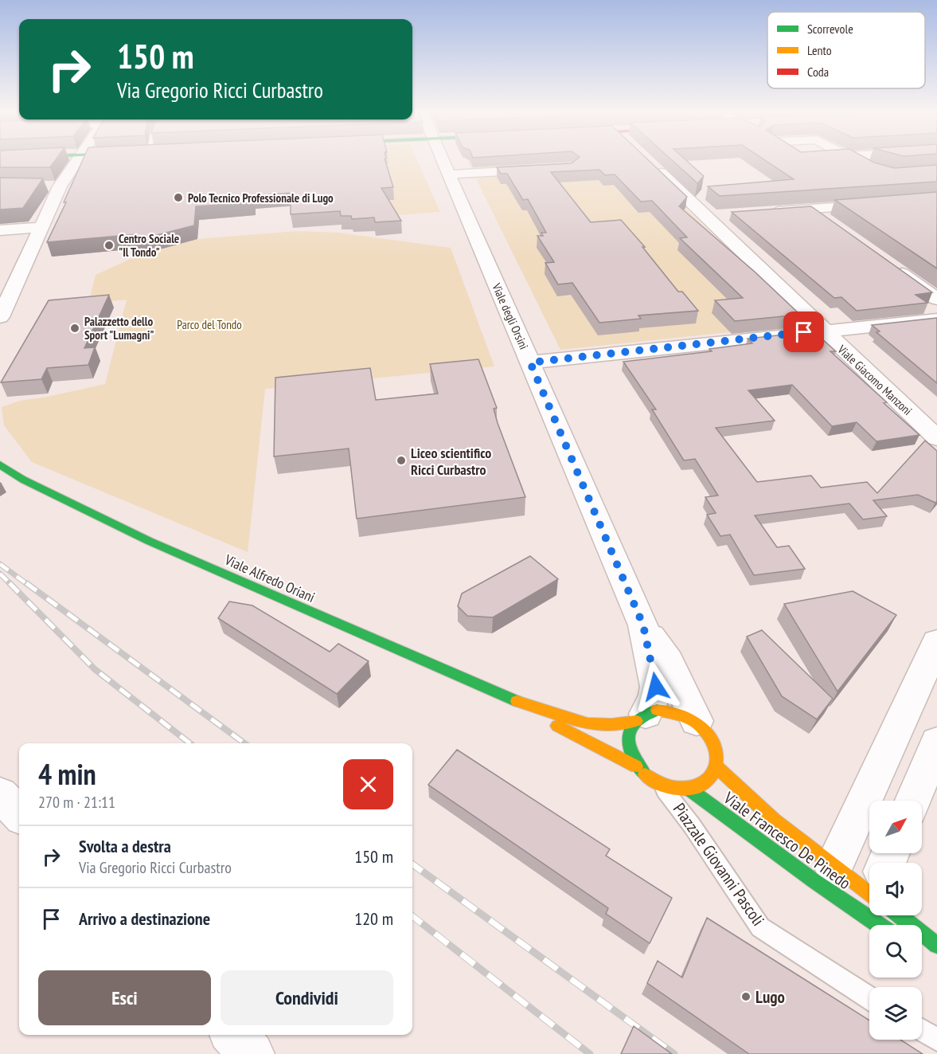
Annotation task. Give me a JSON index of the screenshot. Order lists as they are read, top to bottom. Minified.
{"streets":{"main road":["Viale Alfredo Oriani","Viale Francesco De Pinedo"],"street":["Viale degli Orsini","Viale Giacomo Manzoni"],"lane":["Piazzale Giovanni Pascoli"]},"crossings":[["Viale degli Orsini","Viale Alfredo Oriani"],["Viale degli Orsini","Viale Francesco De Pinedo"],["Viale degli Orsini","Piazzale Giovanni Pascoli"],["Viale Alfredo Oriani","Viale Francesco De Pinedo"],["Viale Alfredo Oriani","Piazzale Giovanni Pascoli"],["Viale Francesco De Pinedo","Piazzale Giovanni Pascoli"]],"parks":["Parco del Tondo"],"places":["Polo Tecnico Professionale di Lugo","Centro Sociale \"Il Tondo\"","Palazzetto dello Sport \"Lumagni\"","Liceo scientifico Ricci Curbastro","Lugo"],"legend":["Scorrevole","Lento","Coda"],"north":"top right","page":{"turn":["150 m","Via Gregorio Ricci Curbastro"],"heading":["4 min","270 m · 21:11"],"list":[{"name":"Svolta a destra","note":"Via Gregorio Ricci Curbastro","value":"150 m"},{"name":"Arrivo a destinazione","value":"120 m"}],"buttons":["Esci","Condividi"]}}
